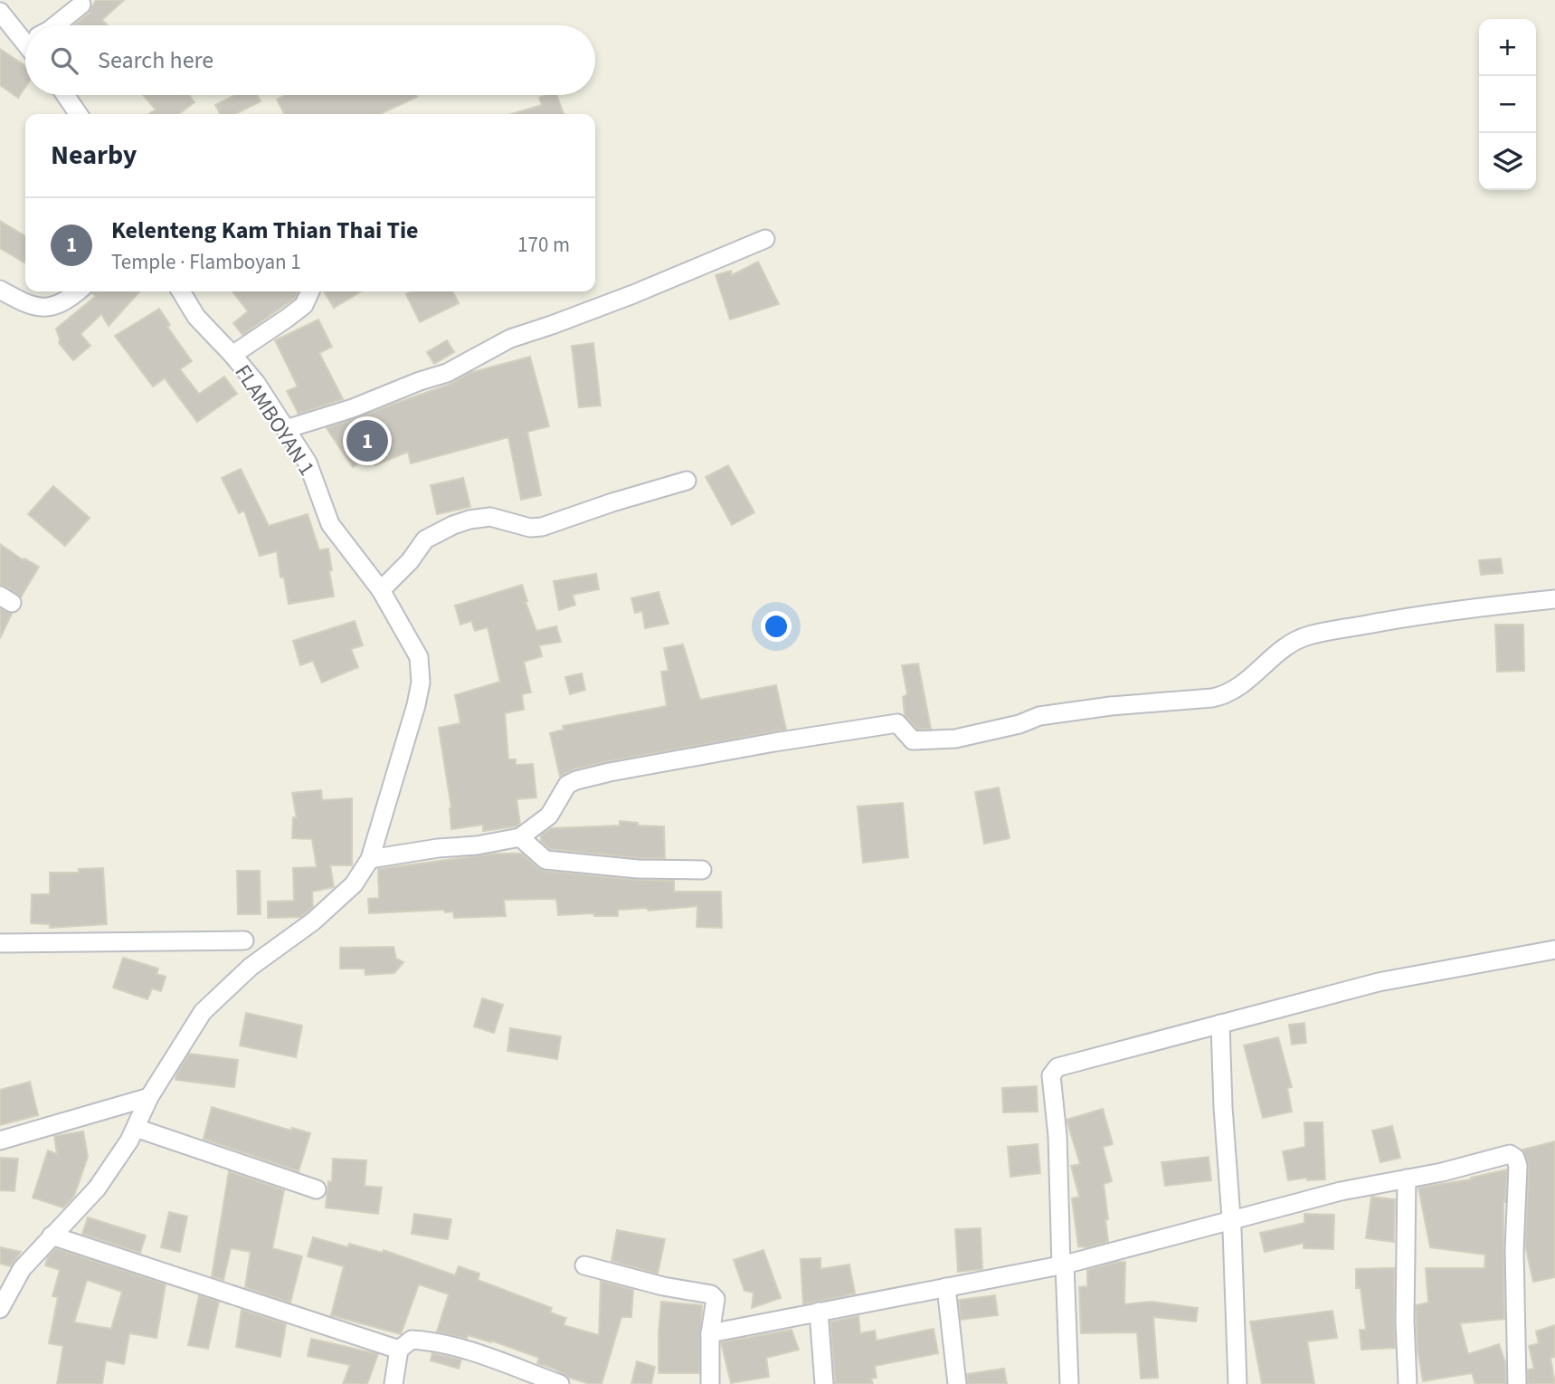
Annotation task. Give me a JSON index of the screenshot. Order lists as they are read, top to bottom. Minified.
{"streets":{"street":["FLAMBOYAN 1"]},"page":{"map_buttons":["+","−"],"search":"Search here","heading":"Nearby","list":[{"mark":"1","name":"Kelenteng Kam Thian Thai Tie","note":"Temple · Flamboyan 1","value":"170 m"}],"pins":"1"}}
